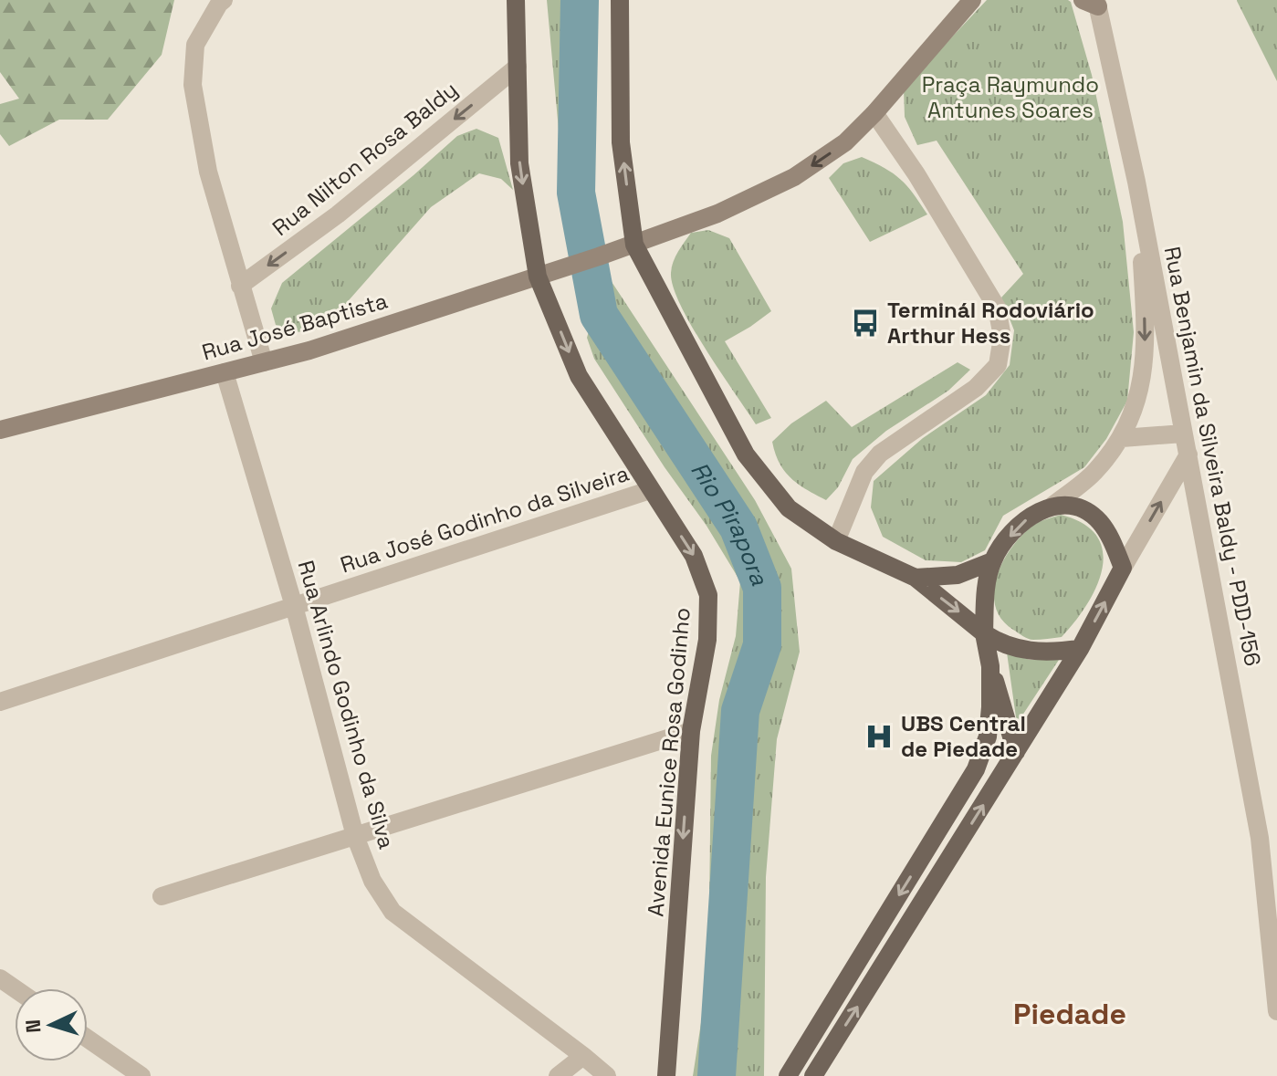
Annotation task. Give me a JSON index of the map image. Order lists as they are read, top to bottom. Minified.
{"streets":{"main road":["Avenida Eunice Rosa Godinho"],"street":["Rua Nilton Rosa Baldy","Rua José Baptista","Rua Benjamin da Silveira Baldy - PDD-156","Rua José Godinho da Silveira","Rua Arlindo Godinho da Silva"]},"crossings":[["Rua Nilton Rosa Baldy","Avenida Eunice Rosa Godinho"],["Rua José Baptista","Rua Arlindo Godinho da Silva"],["Rua José Baptista","Avenida Eunice Rosa Godinho"],["Rua José Godinho da Silveira","Rua Arlindo Godinho da Silva"],["Rua José Godinho da Silveira","Avenida Eunice Rosa Godinho"]],"one_way":["Rua Nilton Rosa Baldy","Avenida Eunice Rosa Godinho"],"districts":["Piedade"],"water":["Rio Pirapora"],"parks":["Praça Raymundo Antunes Soares"],"places":{"bus stop":["Terminál Rodoviário Arthur Hess"],"hospital":["UBS Central de Piedade"]},"north":"left"}
